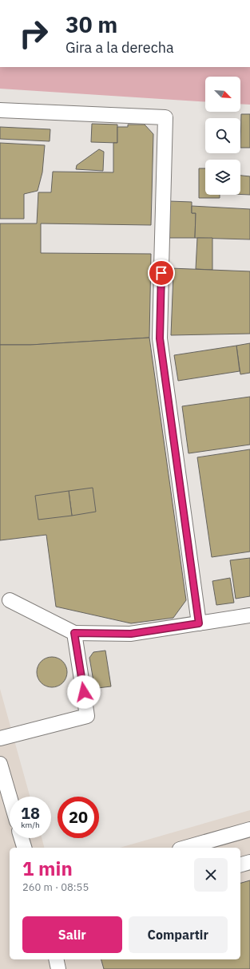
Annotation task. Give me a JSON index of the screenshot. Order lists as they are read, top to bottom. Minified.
{"north":"bottom right","page":{"turn":["30 m","Gira a la derecha"],"speed":"18 km/h","limit":"20","heading":["1 min","260 m · 08:55"],"buttons":["Salir","Compartir"]}}
